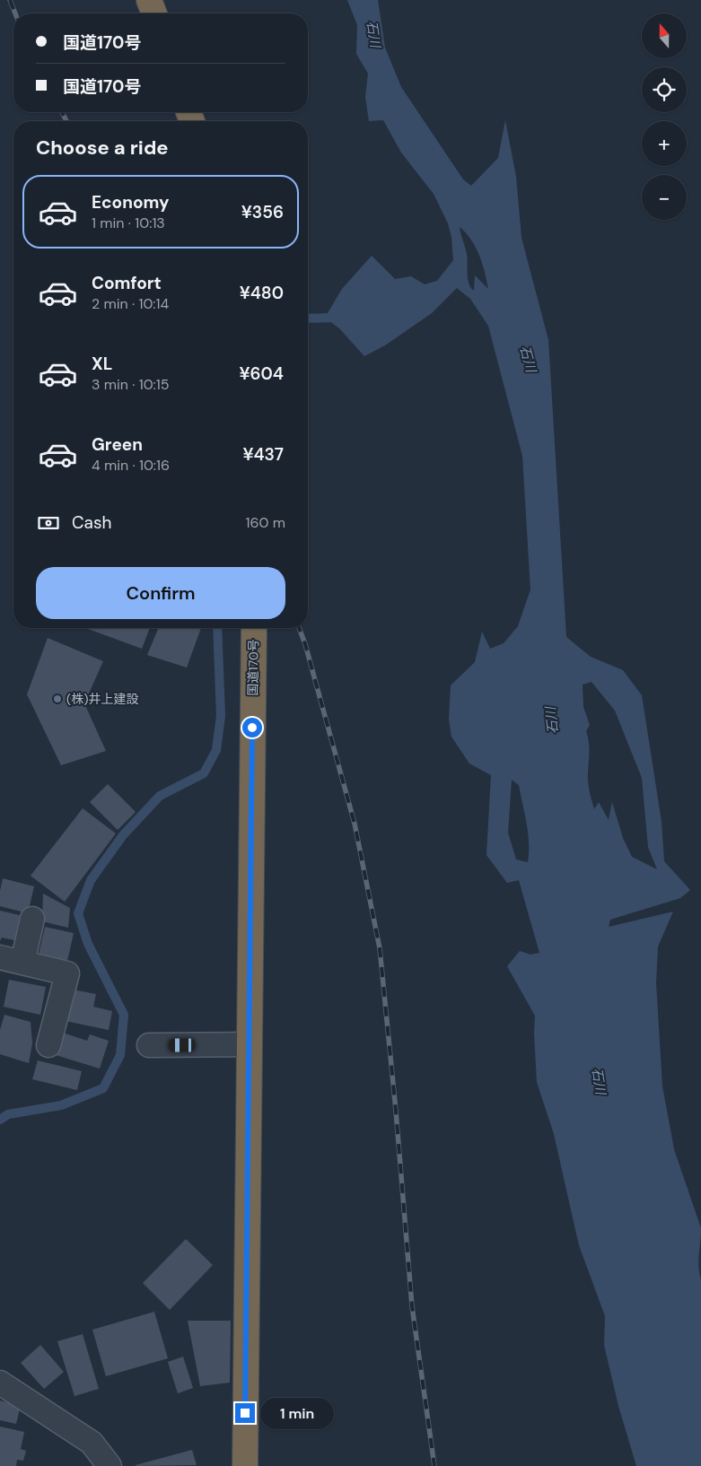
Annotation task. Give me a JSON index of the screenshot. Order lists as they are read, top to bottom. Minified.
{"streets":{"highway":["国道170号"]},"water":["石川"],"places":["(株)井上建設"],"north":"top","page":{"map_buttons":["+","−"],"banner":["国道170号","国道170号"],"heading":"Choose a ride","list":[{"name":"Economy","note":"1 min · 10:13","value":"¥356"},{"name":"Comfort","note":"2 min · 10:14","value":"¥480"},{"name":"XL","note":"3 min · 10:15","value":"¥604"},{"name":"Green","note":"4 min · 10:16","value":"¥437"}],"pay":["Cash","160 m"],"buttons":"Confirm","bubble":"1 min"}}
